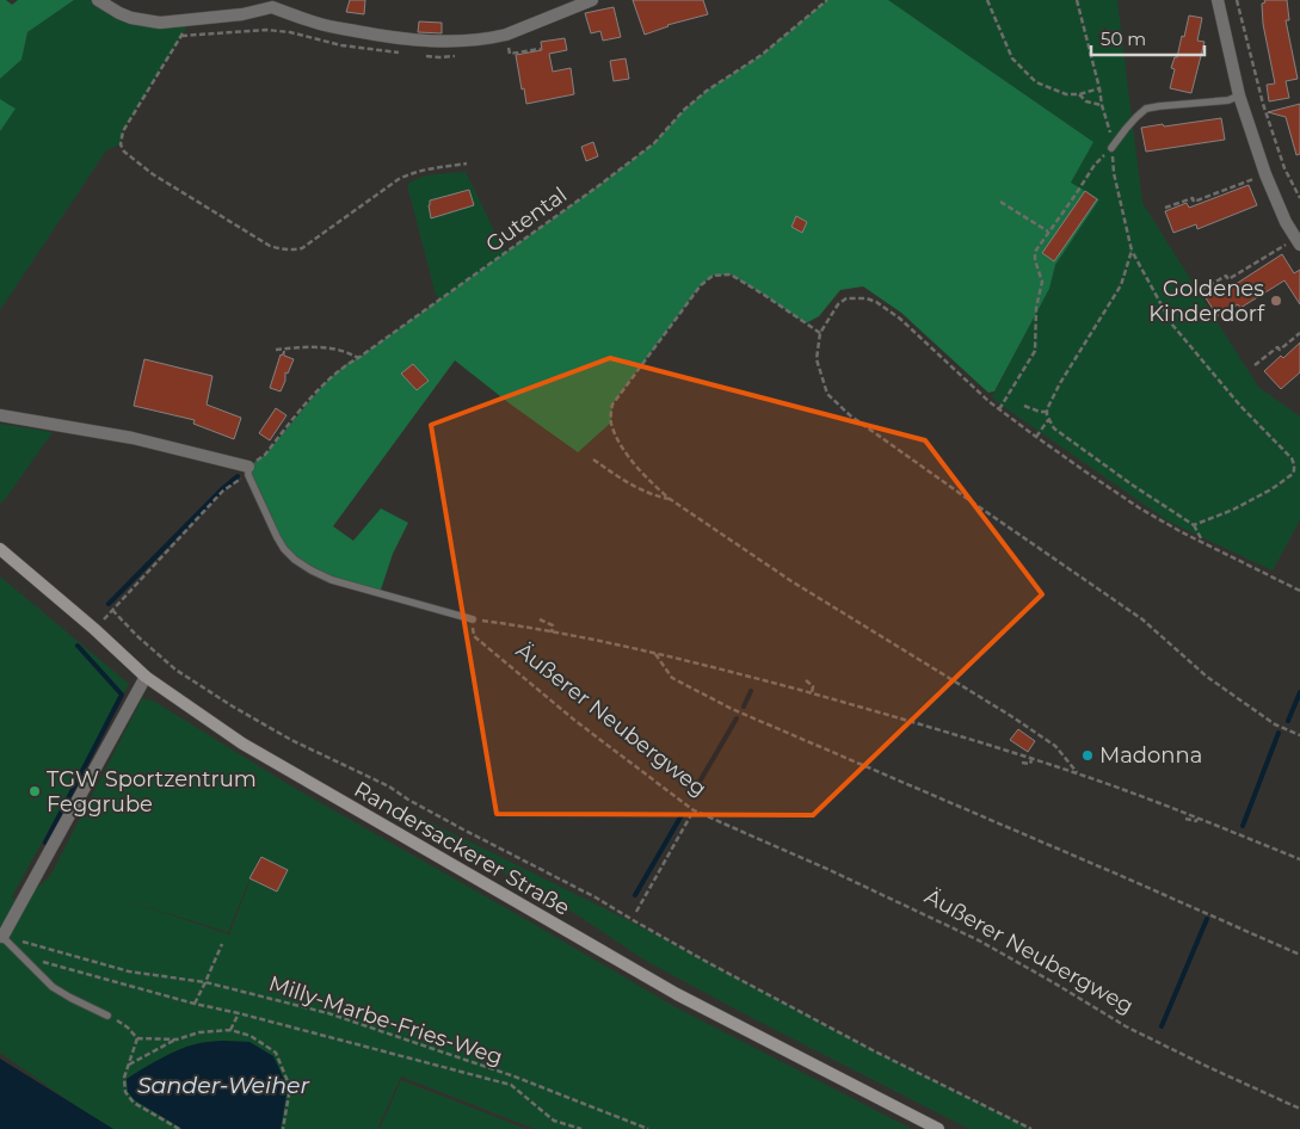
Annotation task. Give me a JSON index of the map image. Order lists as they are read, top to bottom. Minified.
{"streets":{"main road":["Randersackerer Straße"],"path":["Gutental","Äußerer Neubergweg","Milly-Marbe-Fries-Weg"]},"crossings":[["Gutental","Randersackerer Straße"]],"water":["Sander-Weiher"],"places":["Goldenes Kinderdorf","Madonna","TGW Sportzentrum Feggrube"],"scale_bar":"50 m"}
